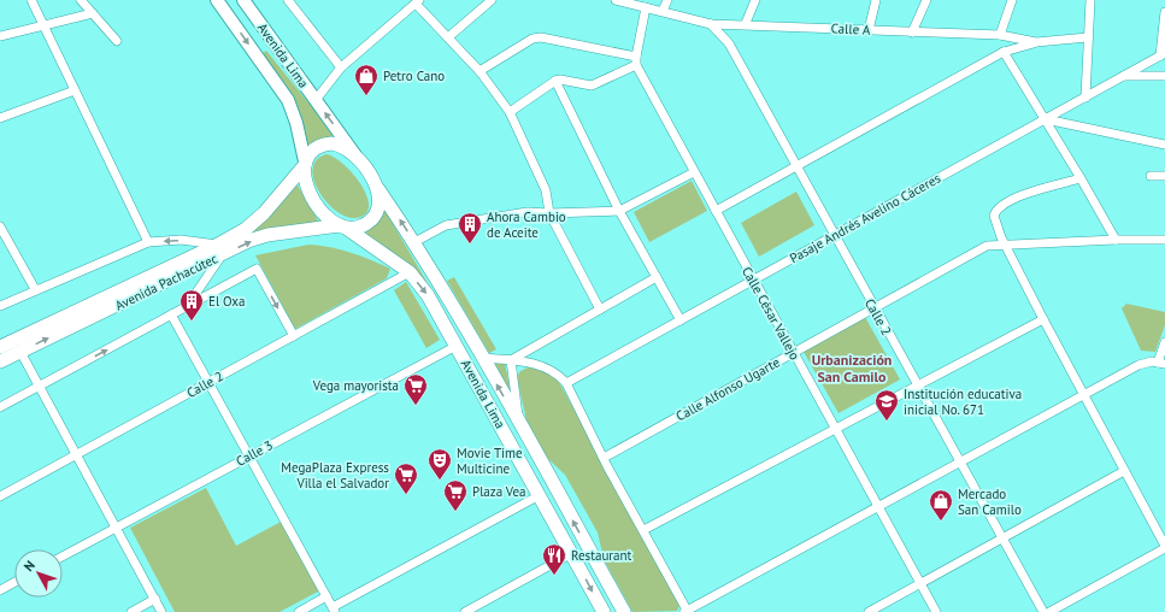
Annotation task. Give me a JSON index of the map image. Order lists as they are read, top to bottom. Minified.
{"streets":{"main road":["Avenida Lima","Avenida Pachacútec"],"street":["Calle A","Pasaje Andrés Avelino Cáceres","Calle César Vallejo","Calle 2","Calle Alfonso Ugarte","Calle 3"]},"crossings":[["Calle A","Calle 2"],["Avenida Lima","Pasaje Andrés Avelino Cáceres"],["Avenida Lima","Avenida Pachacútec"],["Avenida Lima","Calle 2"],["Avenida Lima","Calle Alfonso Ugarte"],["Avenida Lima","Calle 3"],["Pasaje Andrés Avelino Cáceres","Calle César Vallejo"],["Pasaje Andrés Avelino Cáceres","Calle 2"],["Calle César Vallejo","Calle Alfonso Ugarte"],["Calle 2","Calle Alfonso Ugarte"]],"districts":["Urbanización San Camilo"],"places":{"shop":["Petro Cano","Mercado San Camilo"],"building":["Ahora Cambio de Aceite","El Oxa"],"supermarket":["Vega mayorista","MegaPlaza Express Villa el Salvador","Plaza Vea"],"school or university":["Institución educativa inicial No. 671"],"theatre":["Movie Time Multicine"],"restaurant":["Restaurant"]},"north":"top left"}
